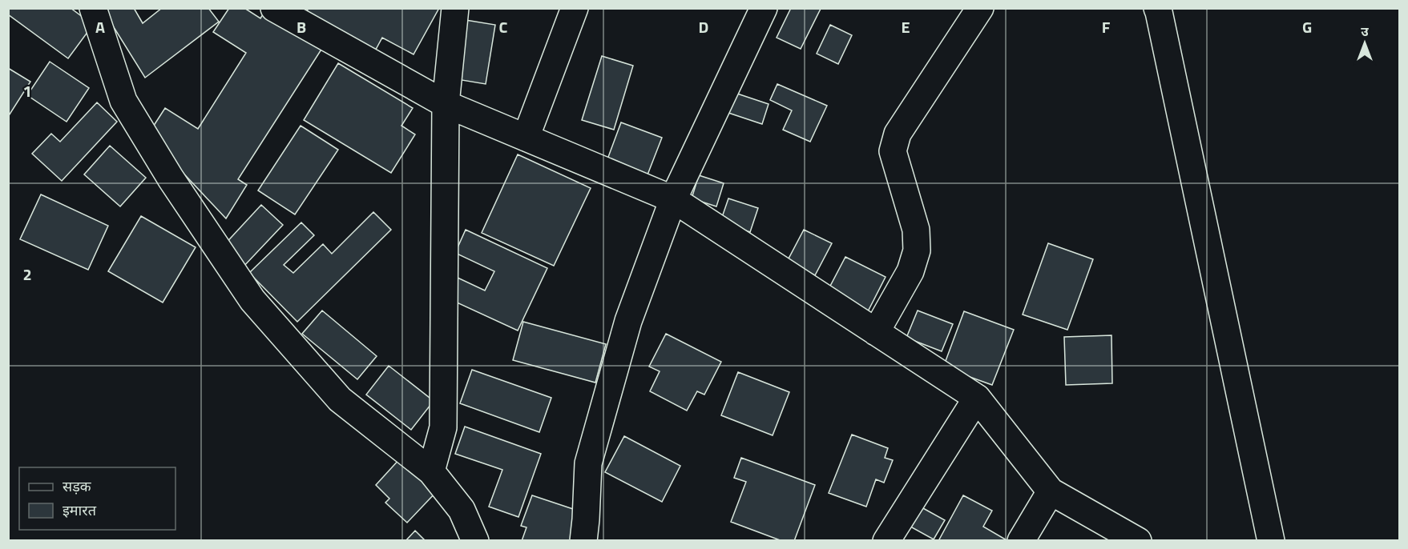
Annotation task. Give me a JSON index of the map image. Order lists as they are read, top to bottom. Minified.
{"legend":["सड़क","इमारत"],"north":"top","grid":{"columns":["A","B","C","D","E","F","G"],"rows":["1","2"]}}
